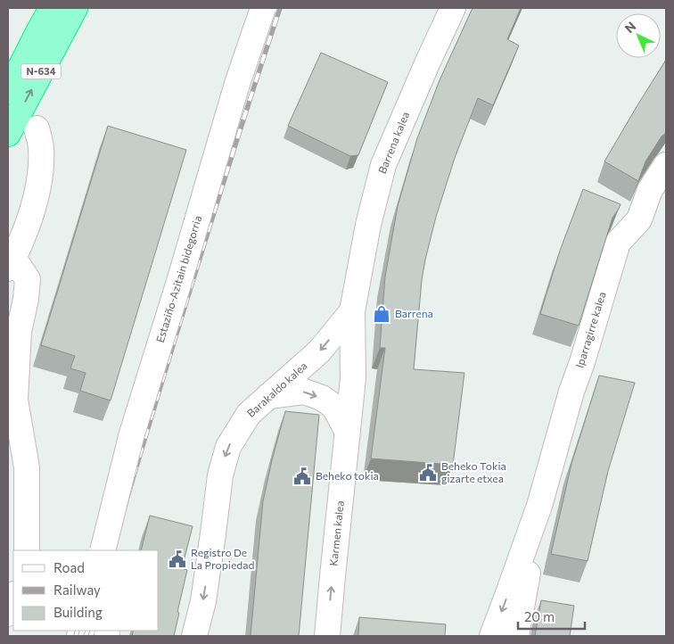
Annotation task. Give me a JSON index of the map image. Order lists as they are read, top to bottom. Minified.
{"streets":{"highway":["N-634"],"street":["Barrena kalea","Estaziño-Azitain bidegorria","Iparragirre kalea","Barakaldo kalea","Karmen kalea"]},"crossings":[["Barrena kalea","Barakaldo kalea"],["Barrena kalea","Karmen kalea"],["Barakaldo kalea","Karmen kalea"]],"one_way":["Barakaldo kalea","Karmen kalea"],"places":{"shop":["Barrena"],"public building":["Beheko Tokia gizarte etxea","Beheko tokia","Registro De La Propiedad"]},"legend":["Road","Railway","Building"],"scale_bar":"20 m","north":"top left"}
